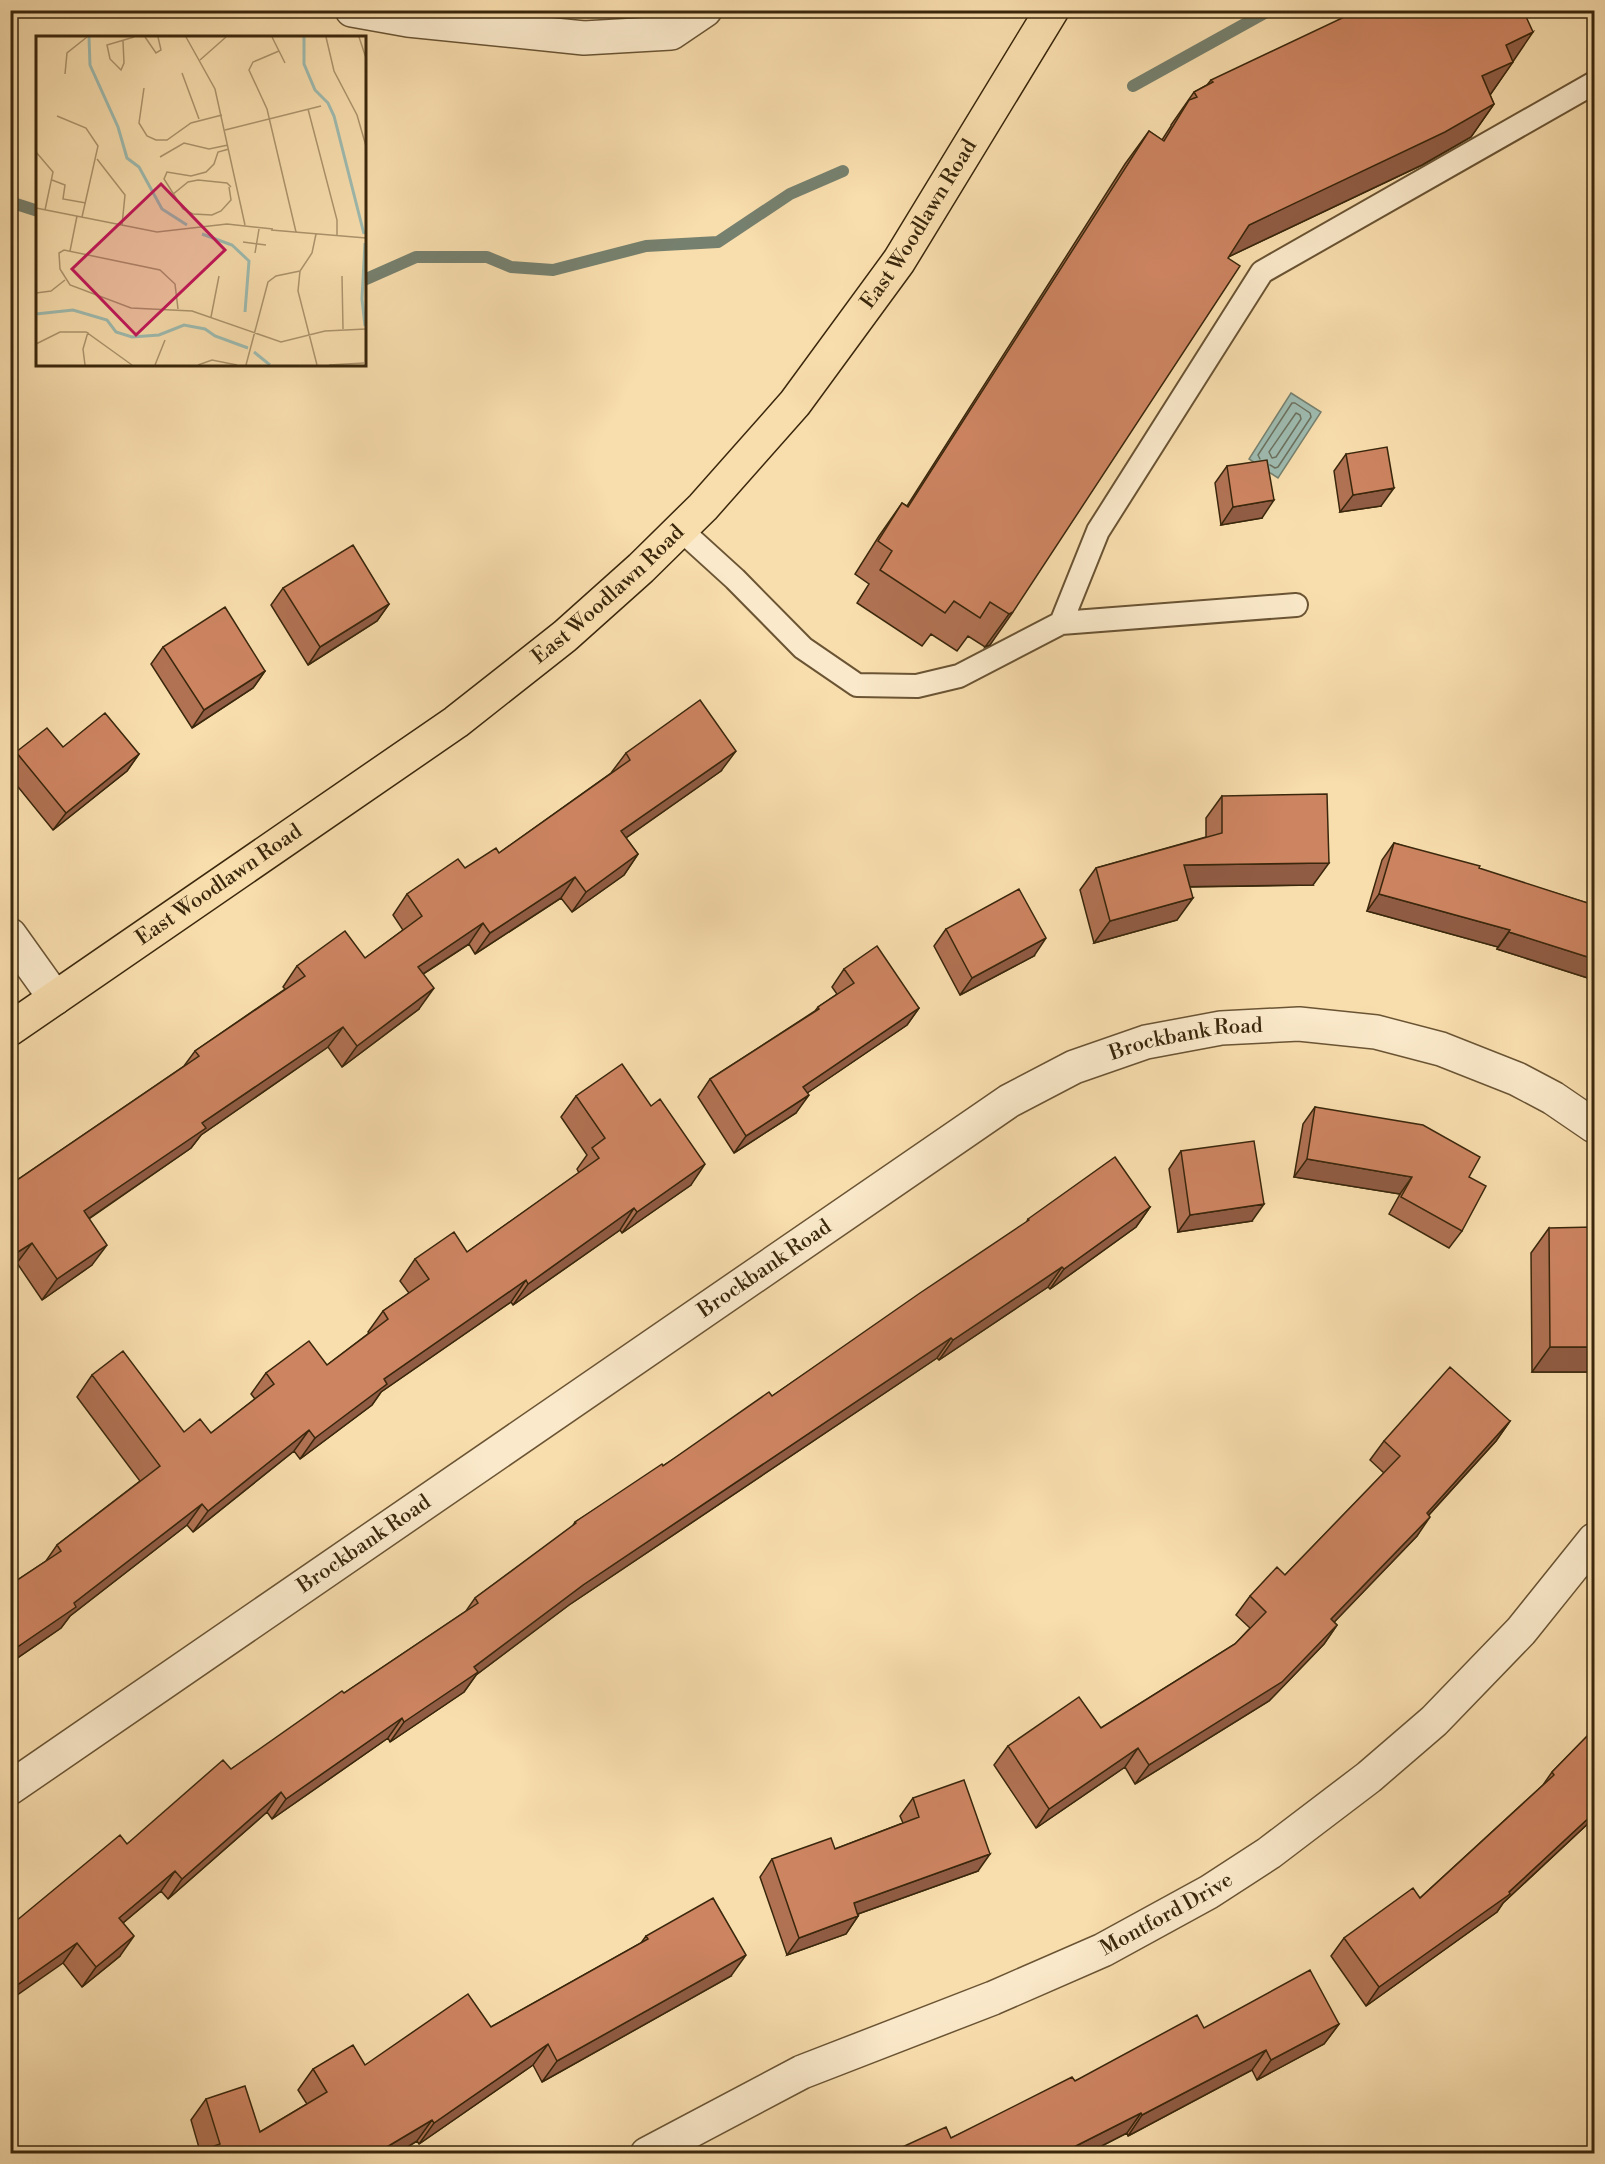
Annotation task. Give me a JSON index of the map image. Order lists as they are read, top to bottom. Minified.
{"streets":{"main road":["East Woodlawn Road"],"street":["Brockbank Road","Montford Drive"]}}
